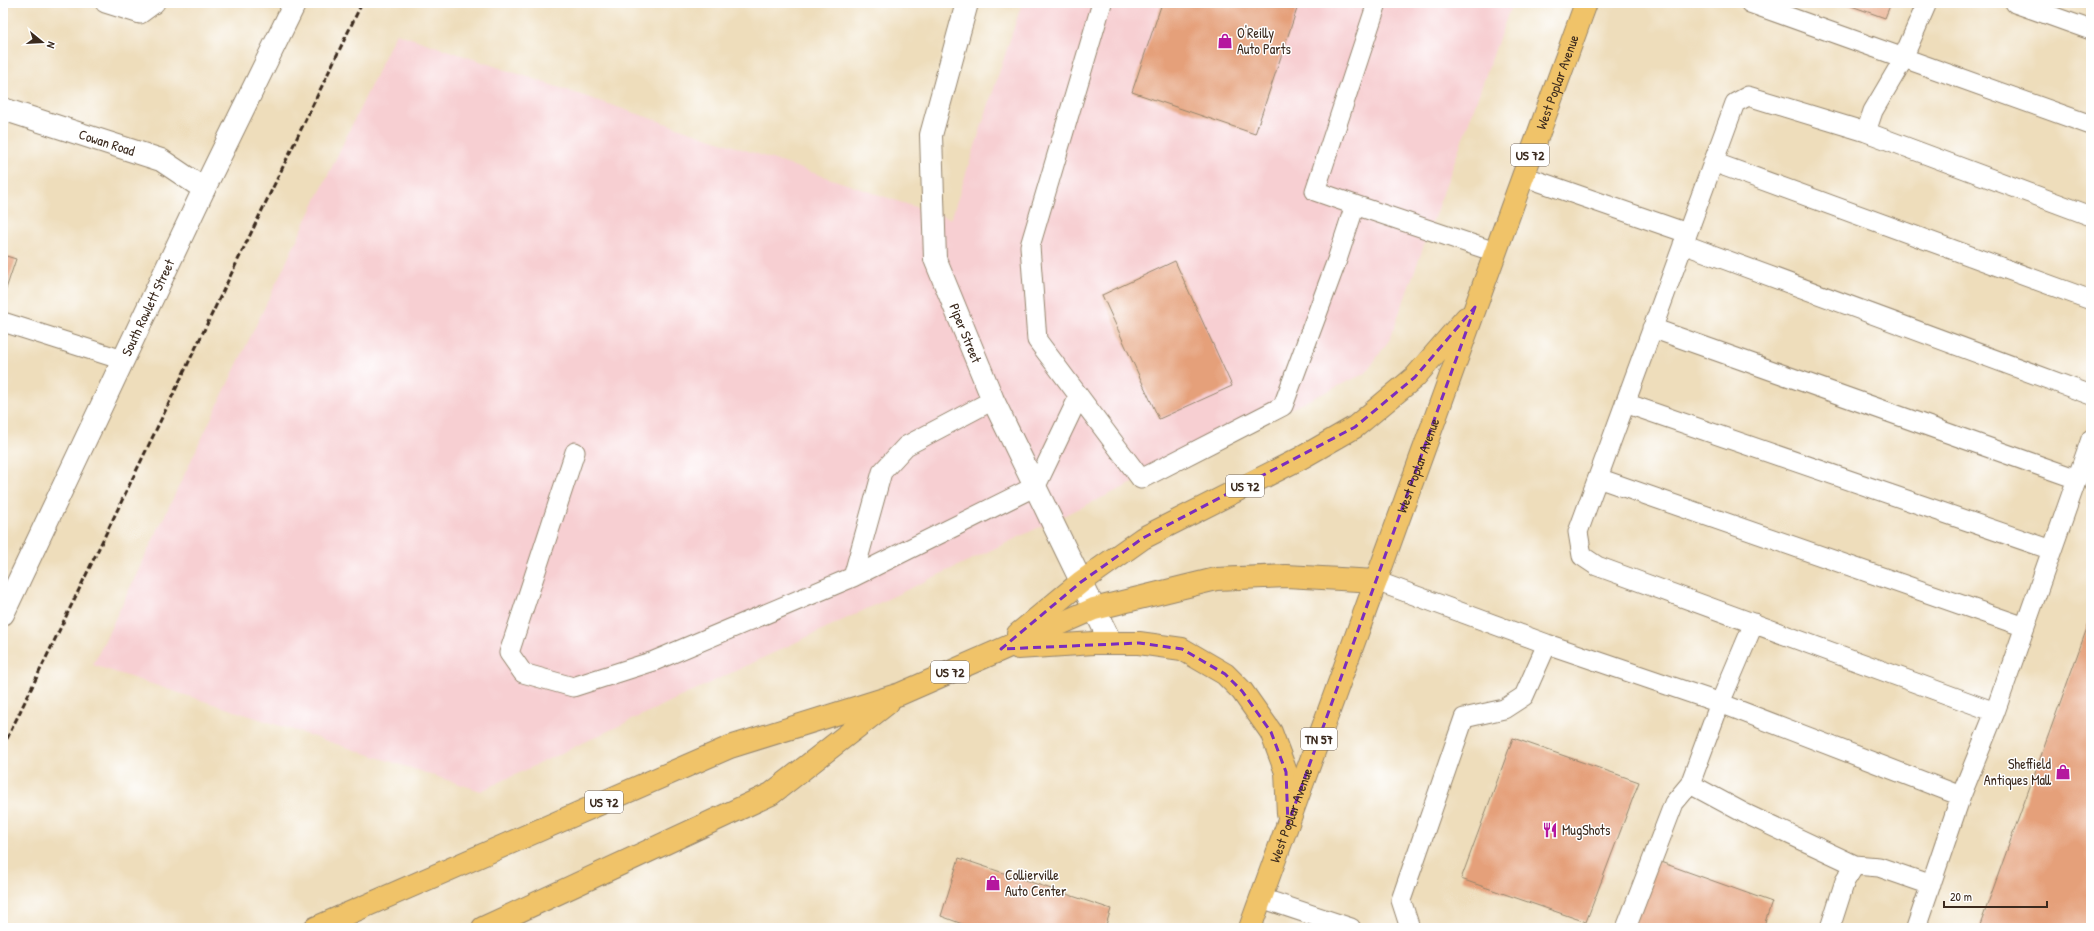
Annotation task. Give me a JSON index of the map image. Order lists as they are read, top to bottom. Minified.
{"streets":{"main road":["West Poplar Avenue","US 72","TN 57"],"street":["Cowan Road","South Rowlett Street","Piper Street"]},"crossings":[["West Poplar Avenue","US 72"],["Cowan Road","South Rowlett Street"],["US 72","Piper Street"]],"places":{"shop":["O'Reilly Auto Parts","Sheffield Antiques Mall","Collierville Auto Center"],"restaurant":["MugShots"]},"scale_bar":"20 m","north":"right"}
